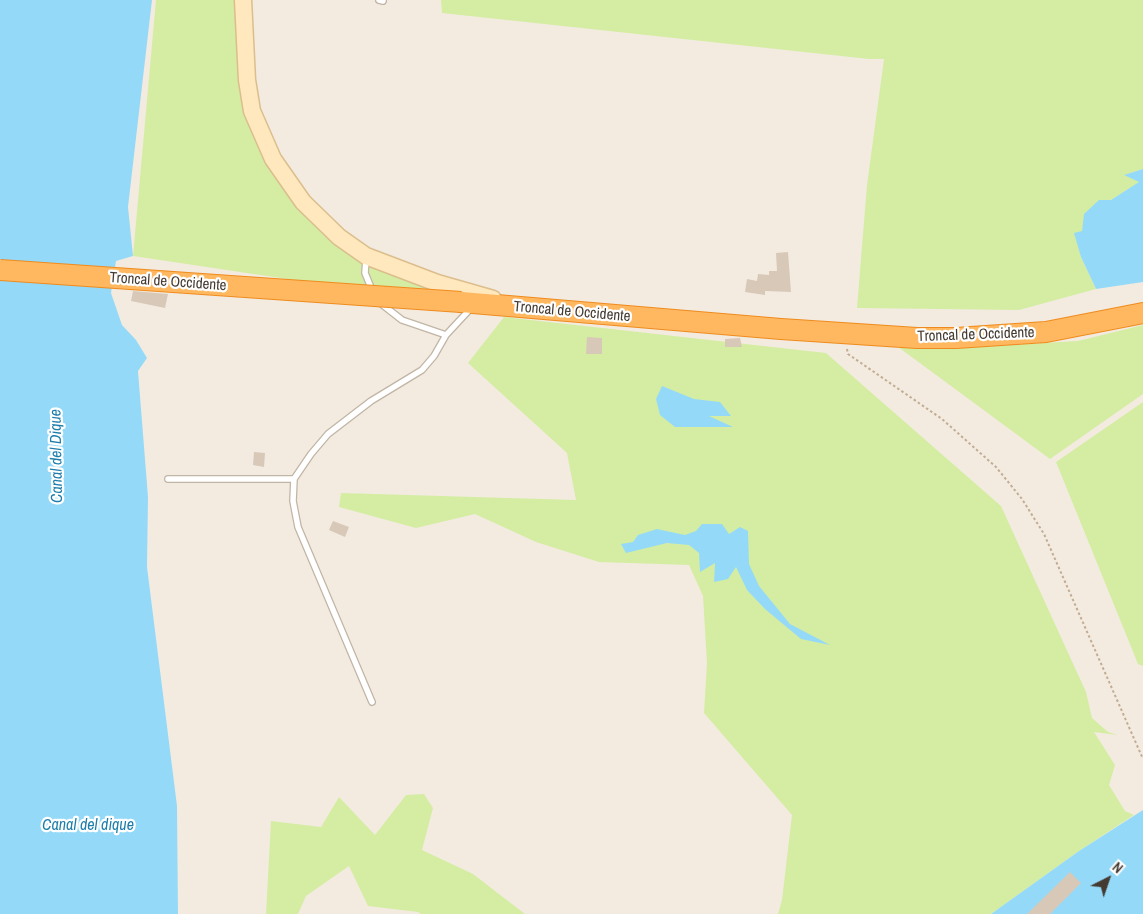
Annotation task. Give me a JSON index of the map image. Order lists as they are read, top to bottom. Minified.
{"streets":{"highway":["Troncal de Occidente"]},"water":["Canal del Dique","Canal del dique"],"north":"top right"}
